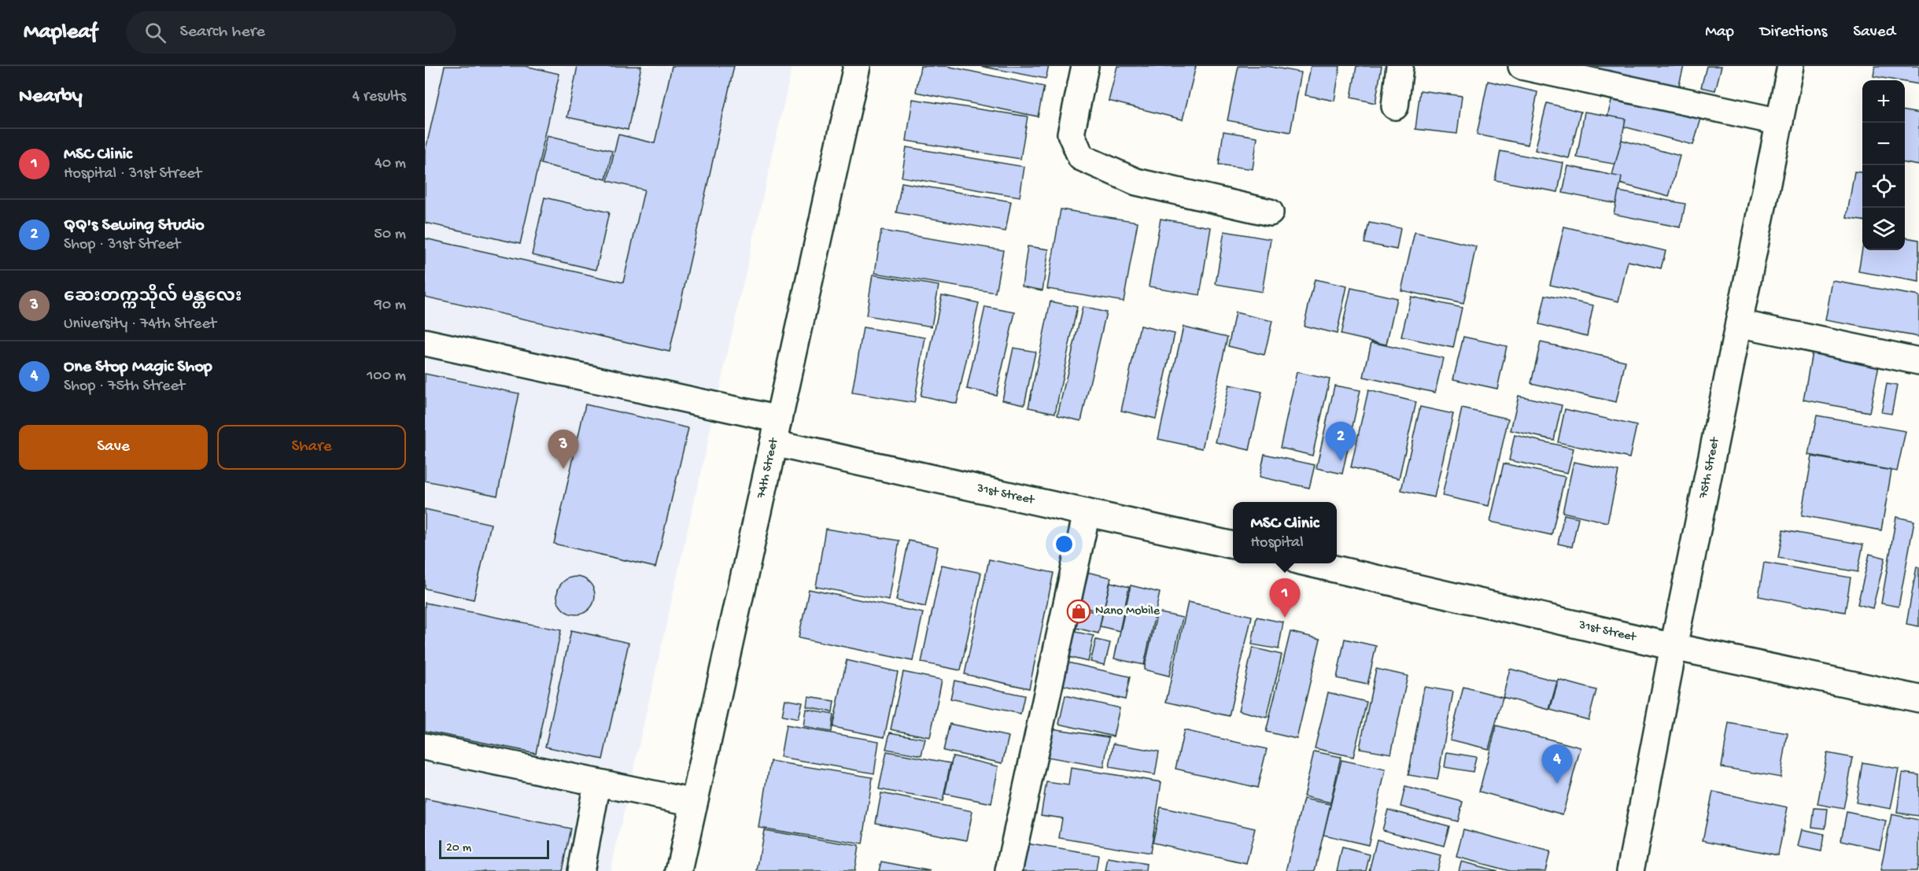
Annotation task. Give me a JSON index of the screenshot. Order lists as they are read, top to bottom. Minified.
{"streets":{"street":["74th Street","75th Street","31st Street"]},"crossings":[["74th Street","31st Street"],["75th Street","31st Street"]],"places":{"shop":["Nano Mobile"]},"scale_bar":"20 m","page":{"header":"Mapleaf","search":"Search here","nav":["Map","Directions","Saved"],"heading":["Nearby","4 results"],"map_buttons":["+","−"],"list":[{"mark":"1","name":"MSC Clinic","note":"Hospital · 31st Street","value":"40 m"},{"mark":"2","name":"QQ's Sewing Studio","note":"Shop · 31st Street","value":"50 m"},{"mark":"3","name":"ဆေးတက္ကသိုလ် မန္တလေး","note":"University · 74th Street","value":"90 m"},{"mark":"4","name":"One Stop Magic Shop","note":"Shop · 75th Street","value":"100 m"}],"buttons":["Save","Share"],"pins":["2","3","1","4"],"popup":["MSC Clinic","Hospital"],"scale":"20 m"}}
